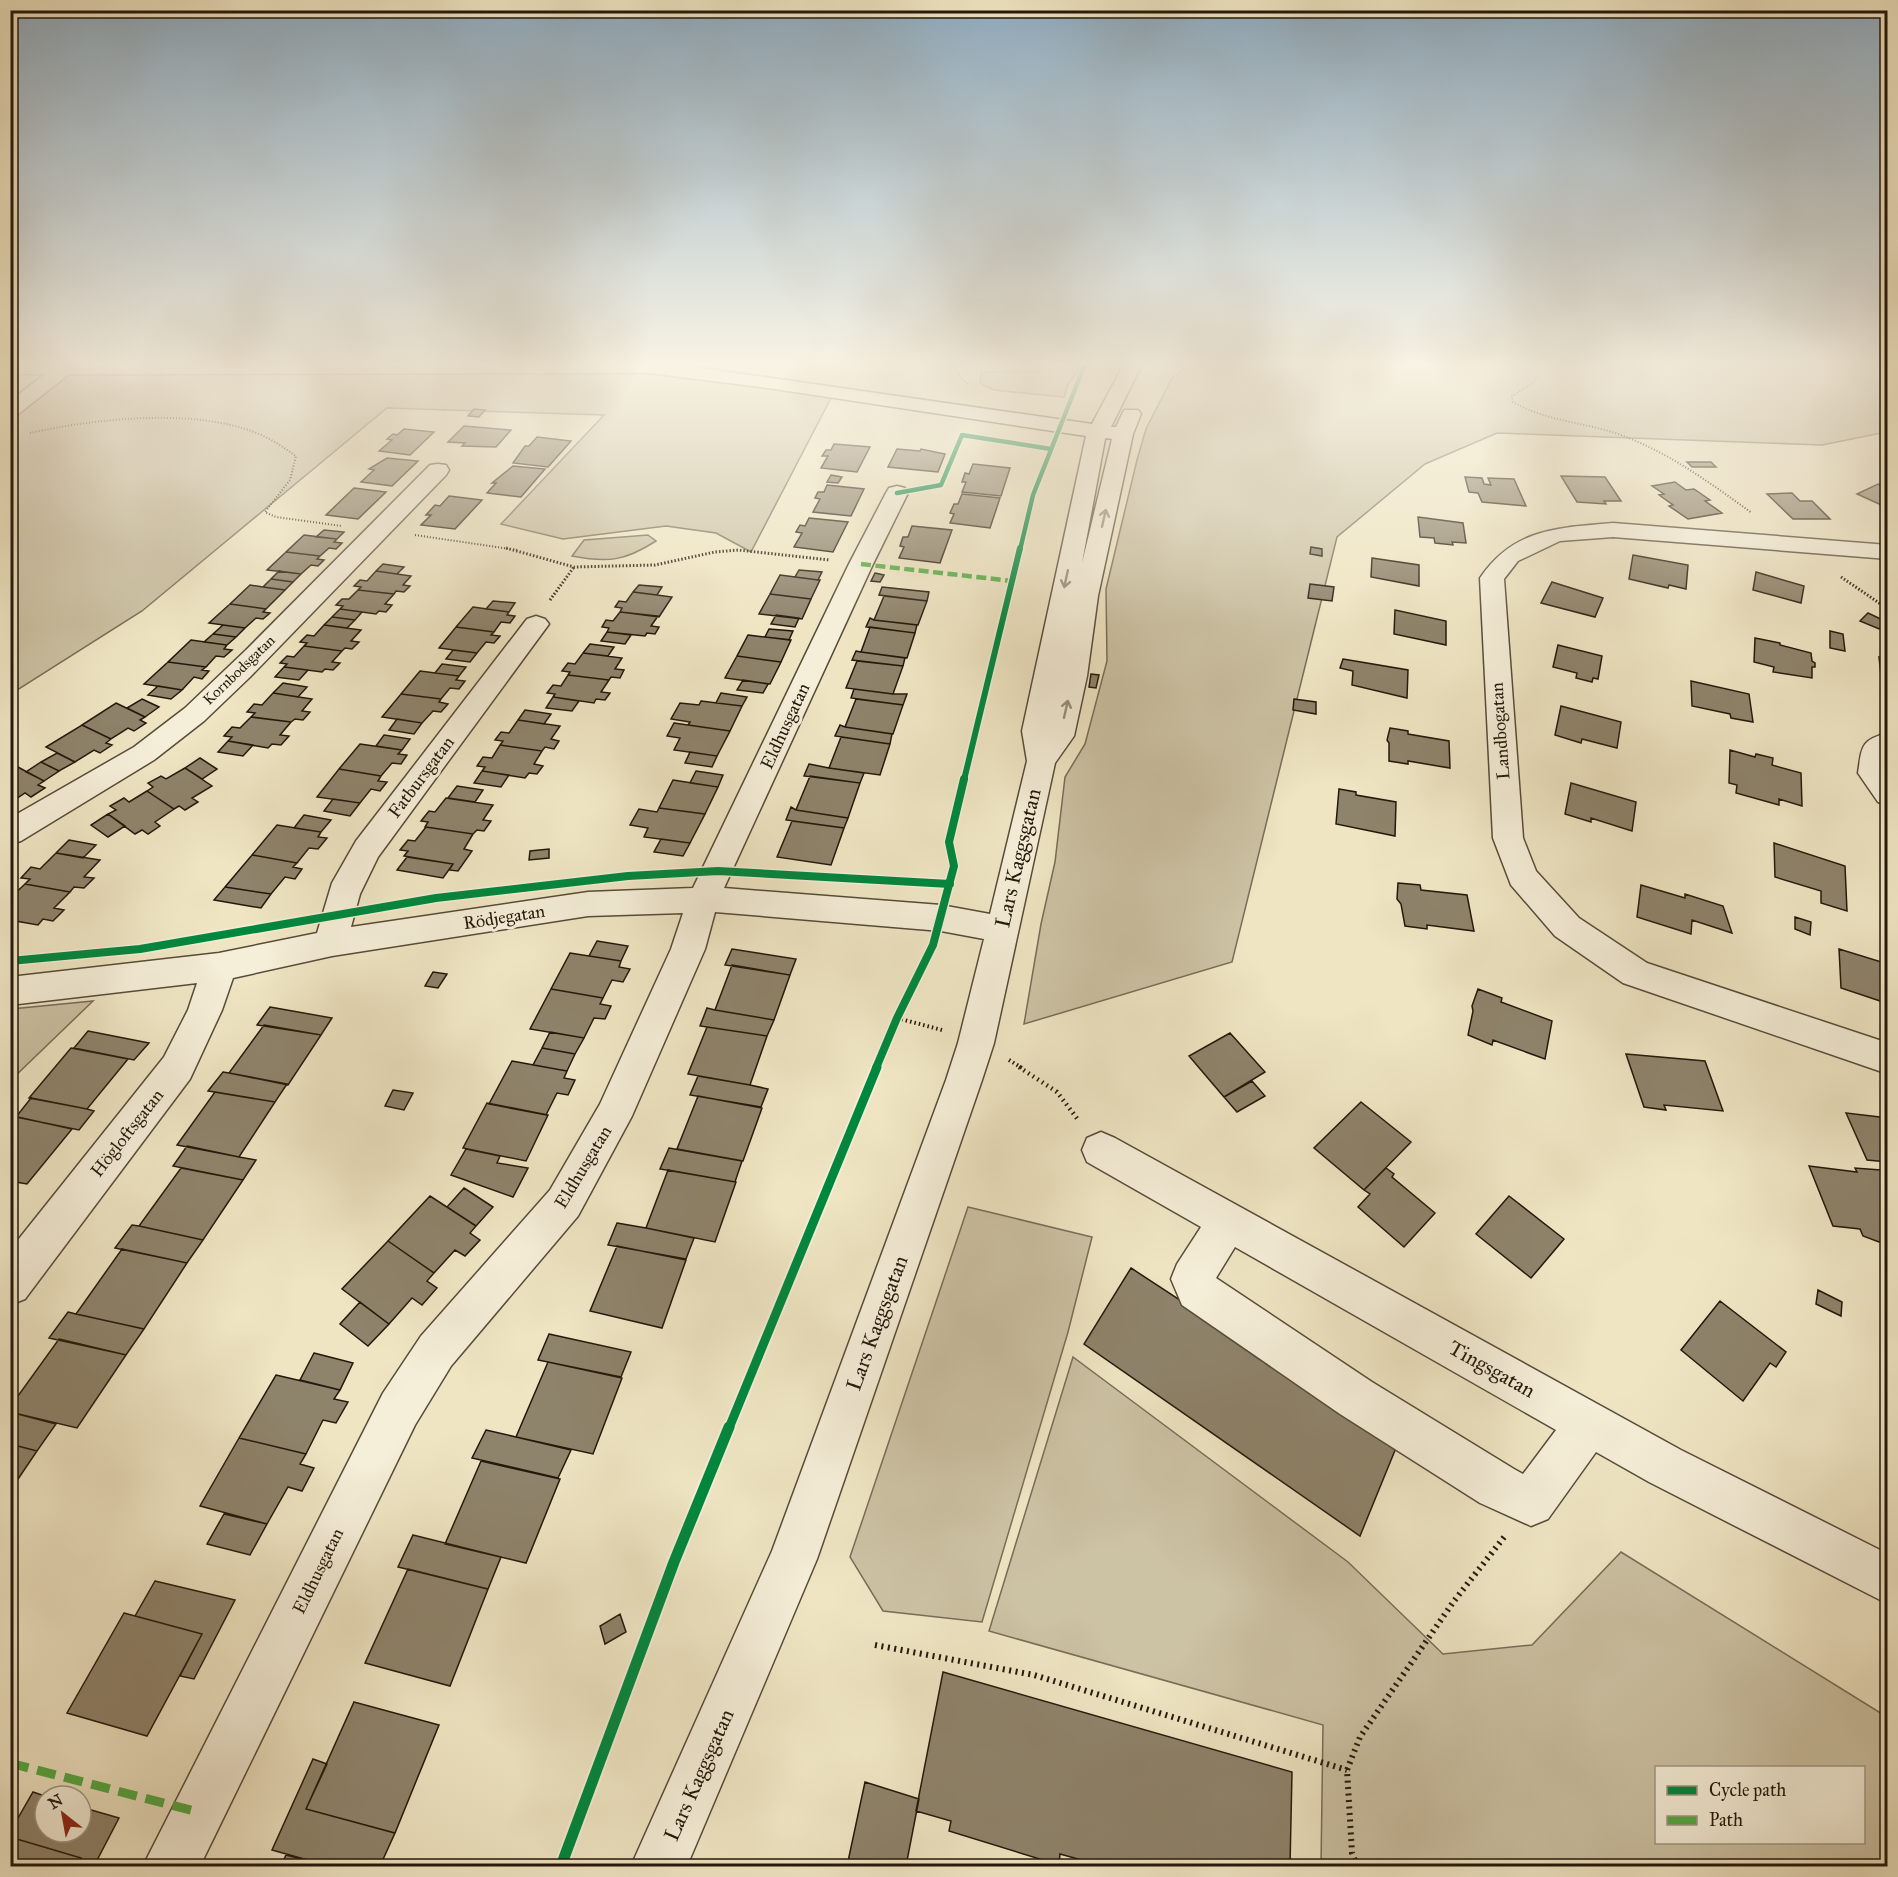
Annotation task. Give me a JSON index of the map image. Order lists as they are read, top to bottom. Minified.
{"streets":{"street":["Kornbodsgatan","Eldhusgatan","Landbogatan","Fatbursgatan","Lars Kaggsgatan","Rödjegatan","Högloftsgatan","Tingsgatan"]},"crossings":[["Eldhusgatan","Rödjegatan"],["Fatbursgatan","Rödjegatan"],["Lars Kaggsgatan","Rödjegatan"],["Rödjegatan","Högloftsgatan"]],"legend":["Cycle path","Path"],"north":"top left"}
